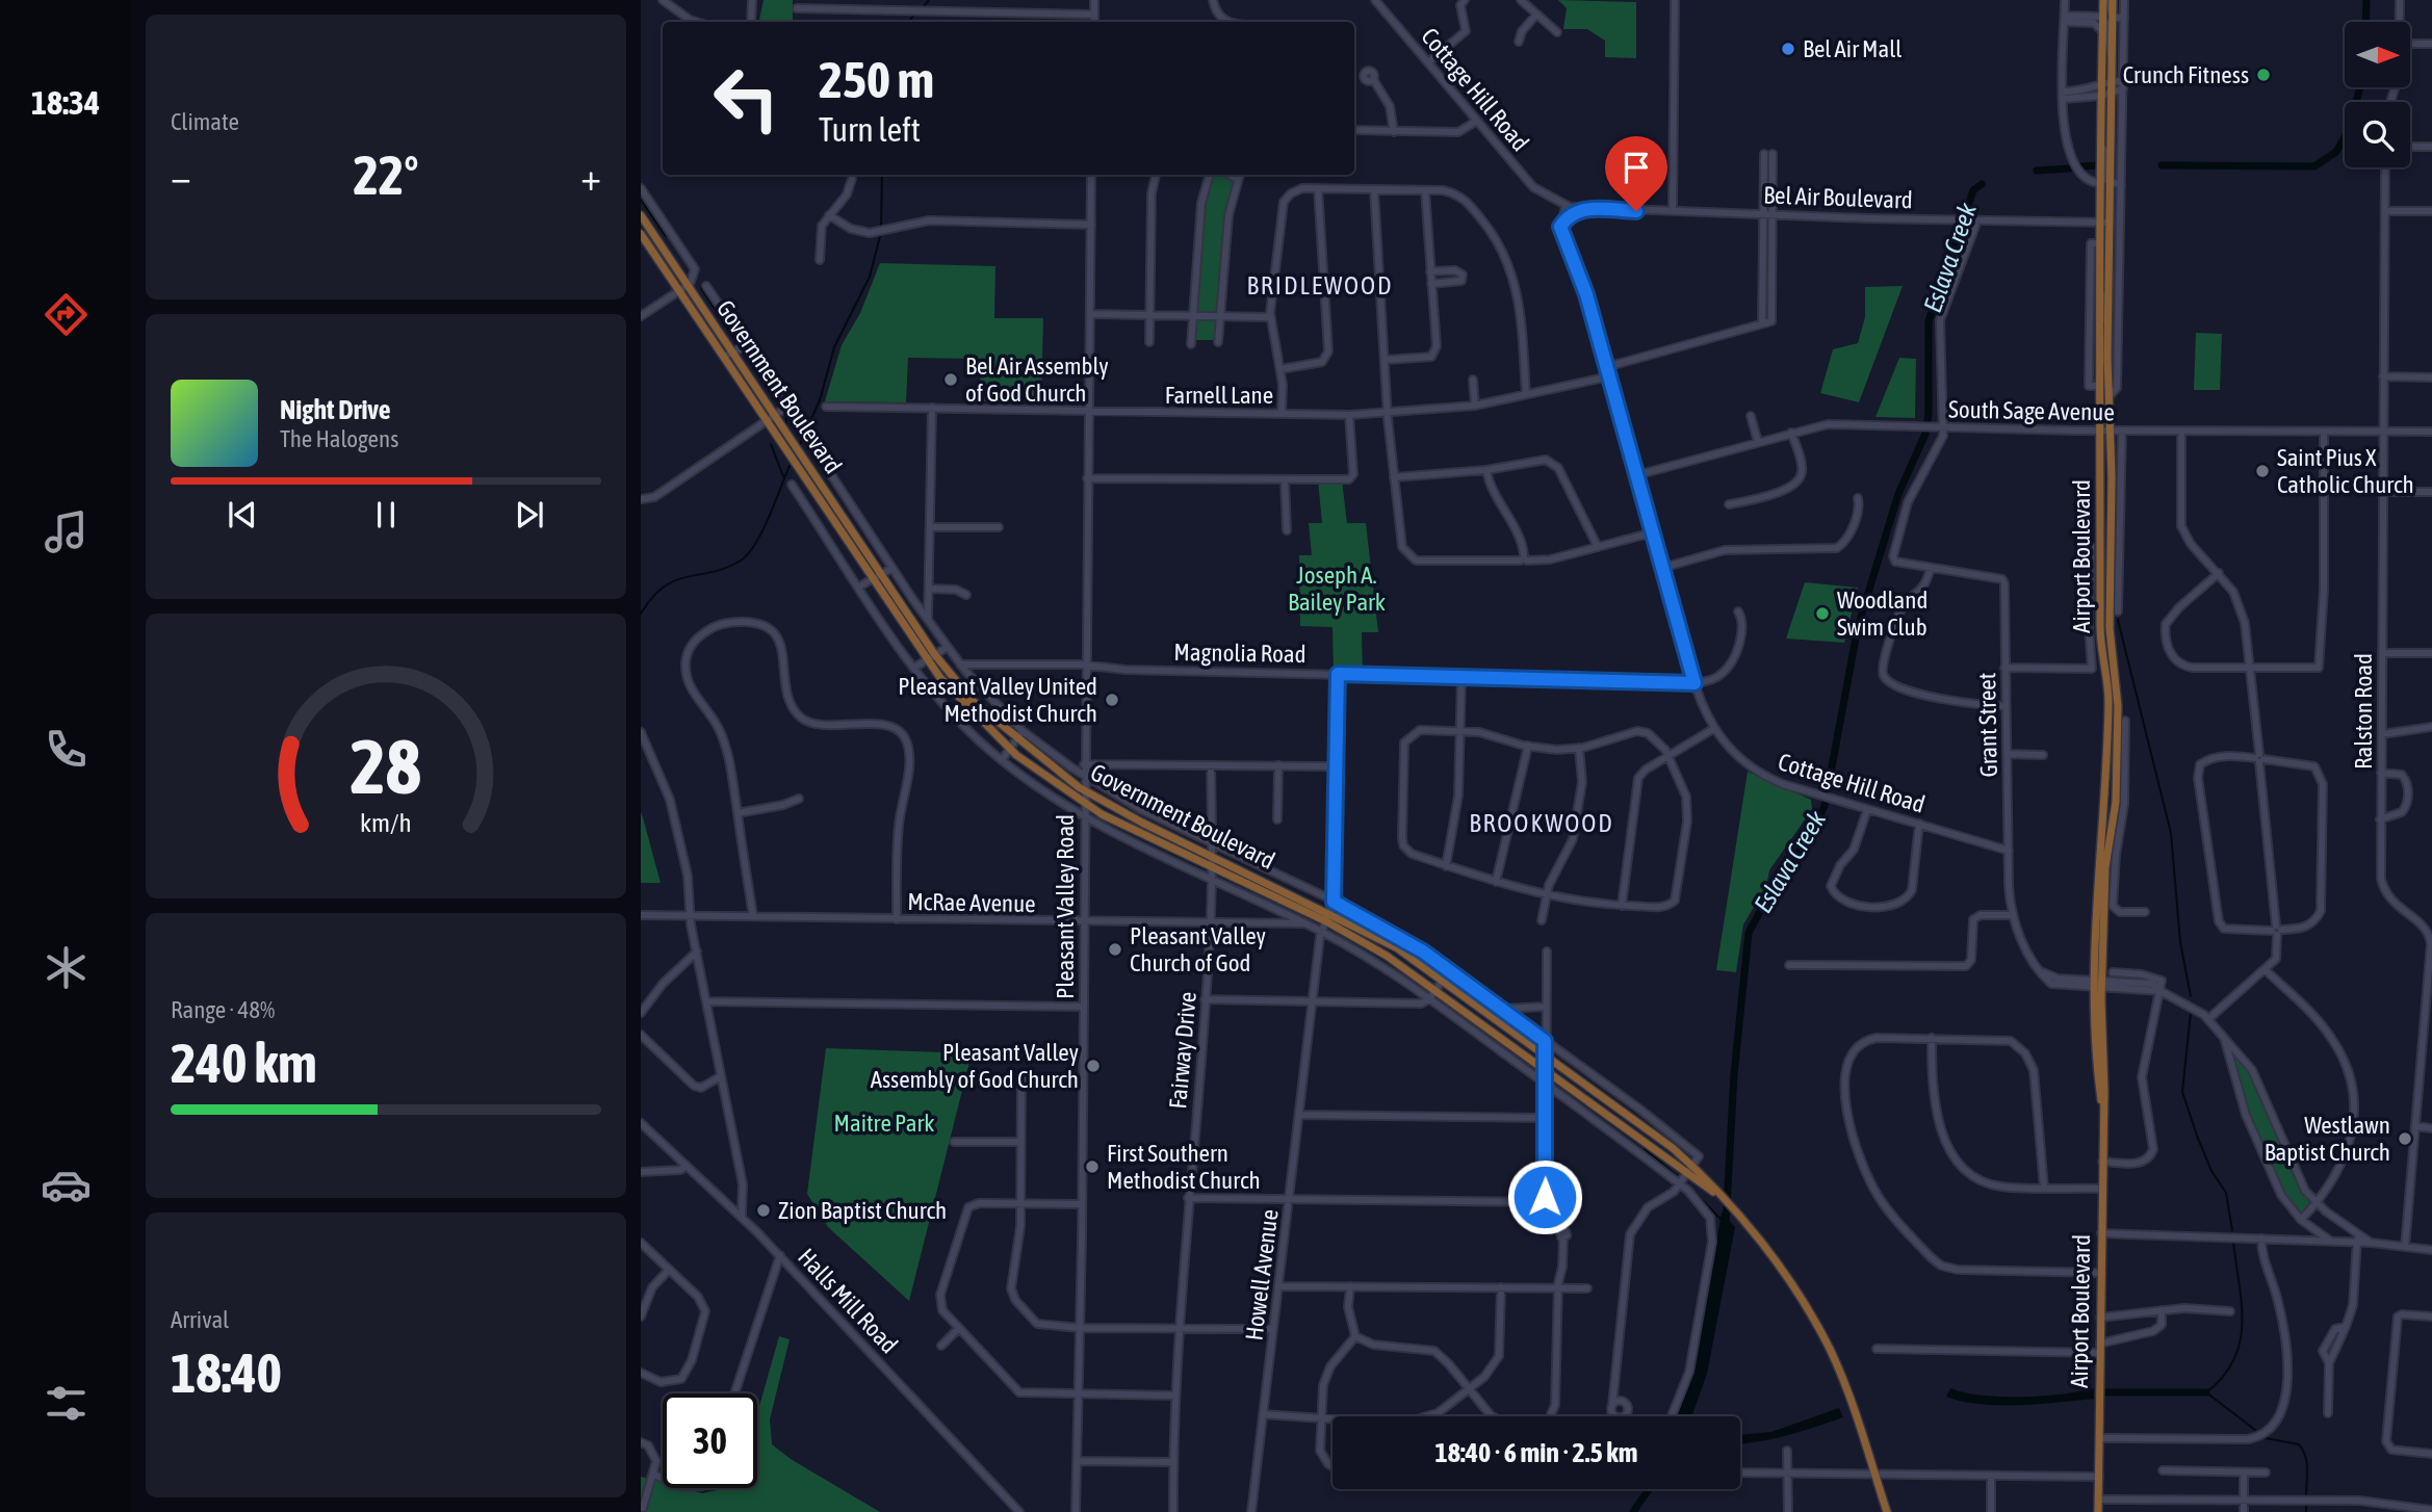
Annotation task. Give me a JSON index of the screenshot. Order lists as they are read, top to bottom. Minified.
{"streets":{"main road":["Government Boulevard","Airport Boulevard"],"street":["Cottage Hill Road","Bel Air Boulevard","Farnell Lane","South Sage Avenue","Magnolia Road","Ralston Road","Grant Street","McRae Avenue","Pleasant Valley Road","Fairway Drive","Howell Avenue","Halls Mill Road"]},"crossings":[["Cottage Hill Road","Bel Air Boulevard"],["Cottage Hill Road","Farnell Lane"],["Cottage Hill Road","South Sage Avenue"],["Cottage Hill Road","Magnolia Road"],["Cottage Hill Road","Grant Street"],["Bel Air Boulevard","Airport Boulevard"],["Government Boulevard","Magnolia Road"],["Government Boulevard","Pleasant Valley Road"],["Government Boulevard","Fairway Drive"],["Government Boulevard","Howell Avenue"],["Farnell Lane","Pleasant Valley Road"],["South Sage Avenue","Airport Boulevard"],["South Sage Avenue","Ralston Road"],["South Sage Avenue","Grant Street"],["Airport Boulevard","Grant Street"],["Magnolia Road","Pleasant Valley Road"],["Magnolia Road","Howell Avenue"],["McRae Avenue","Pleasant Valley Road"],["McRae Avenue","Fairway Drive"]],"districts":["BRIDLEWOOD","BROOKWOOD"],"water":["Eslava Creek"],"parks":["Joseph A. Bailey Park","Maitre Park"],"places":["Bel Air Mall","Crunch Fitness","Bel Air Assembly of God Church","Saint Pius X Catholic Church","Woodland Swim Club","Pleasant Valley United Methodist Church","Pleasant Valley Church of God","Pleasant Valley Assembly of God Church","Westlawn Baptist Church","First Southern Methodist Church","Zion Baptist Church"],"north":"right","page":{"tabs":"18:34","tile":["Climate",["Range · 48%","240 km"],["Arrival","18:40"]],"turn":["250 m","Turn left"],"heat":["−","22°","+"],"song":["Night Drive","The Halogens"],"limit":"30","trip":"18:40 · 6 min · 2.5 km","gauge":["28","km/h"]}}
